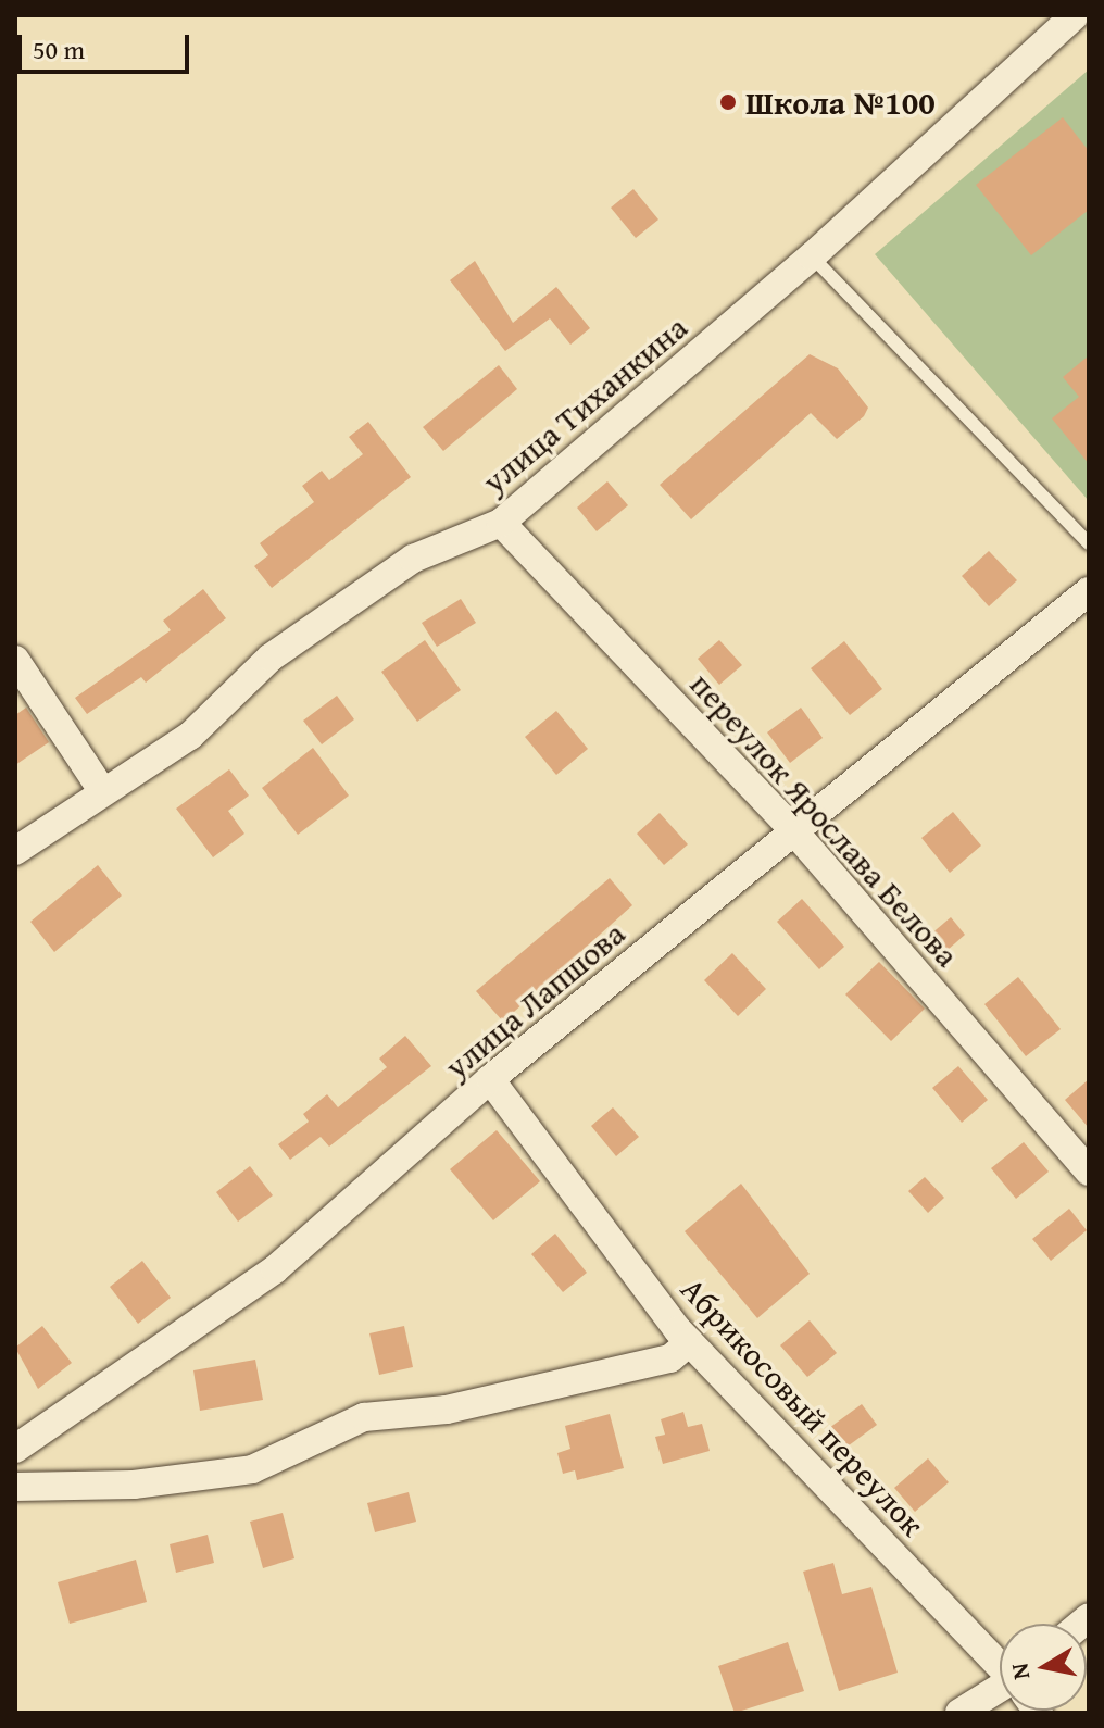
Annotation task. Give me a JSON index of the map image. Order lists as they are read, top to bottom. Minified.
{"streets":{"street":["улица Тиханкина","переулок Ярослава Белова","улица Лапшова","Абрикосовый переулок"]},"crossings":[["улица Тиханкина","переулок Ярослава Белова"],["переулок Ярослава Белова","улица Лапшова"],["улица Лапшова","Абрикосовый переулок"]],"places":["Школа №100"],"scale_bar":"50 m","north":"left"}
